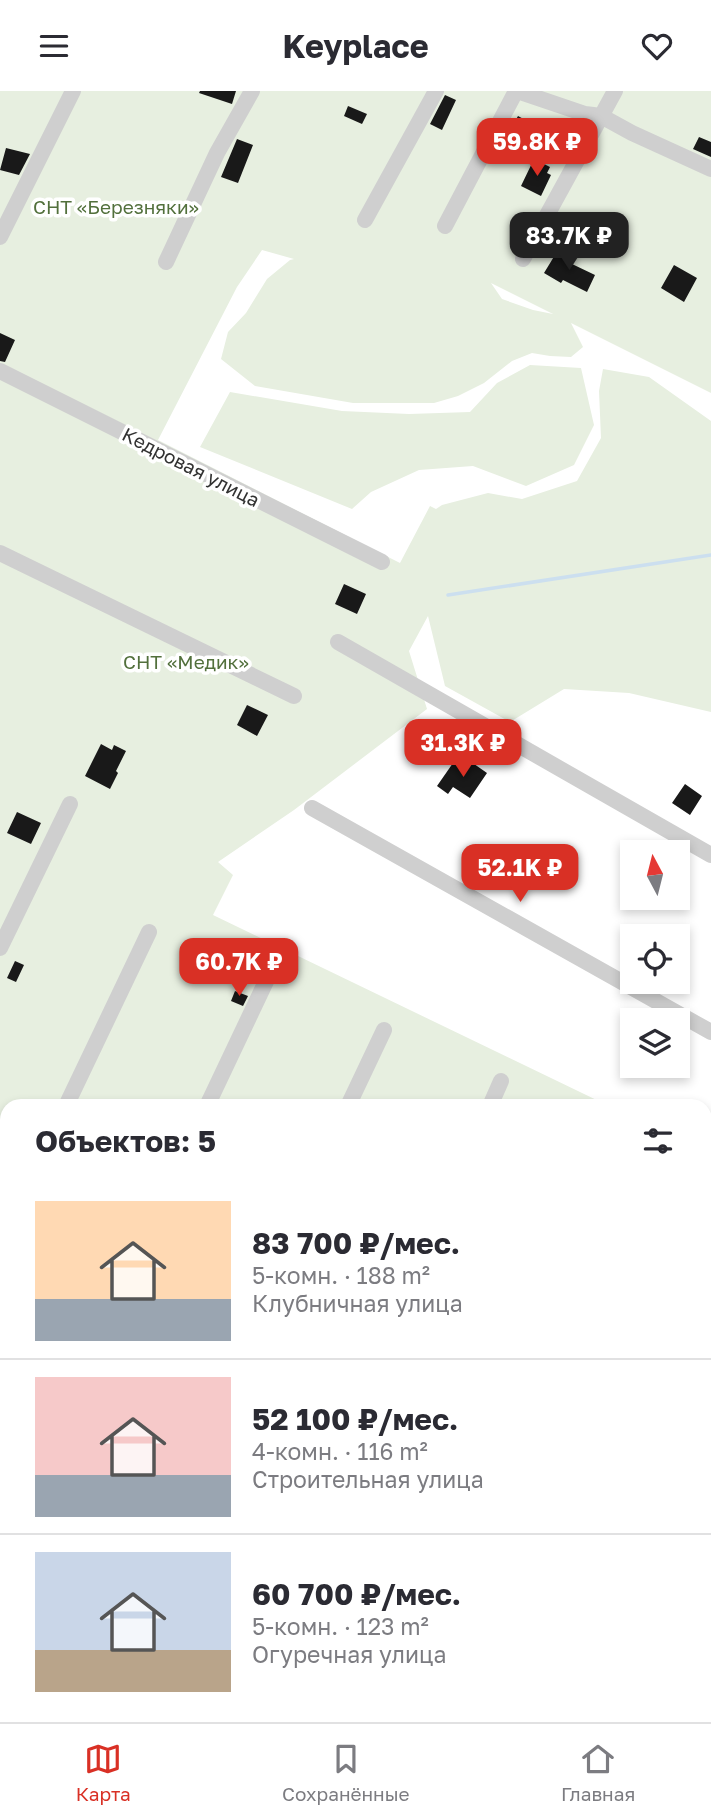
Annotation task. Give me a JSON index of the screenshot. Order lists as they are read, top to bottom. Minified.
{"streets":{"street":["Кедровая улица"]},"parks":["СНТ «Березняки»","СНТ «Медик»"],"north":"top","page":{"header":"Keyplace","price":["59.8K ₽","83.7K ₽","31.3K ₽","52.1K ₽","60.7K ₽"],"heading":"Объектов: 5","list":[{"name":"83 700 ₽/мес.","note":"5-комн. · 188 m² · Клубничная улица"},{"name":"52 100 ₽/мес.","note":"4-комн. · 116 m² · Строительная улица"},{"name":"60 700 ₽/мес.","note":"5-комн. · 123 m² · Огуречная улица"}],"tabs":["Карта","Сохранённые","Главная"]}}
